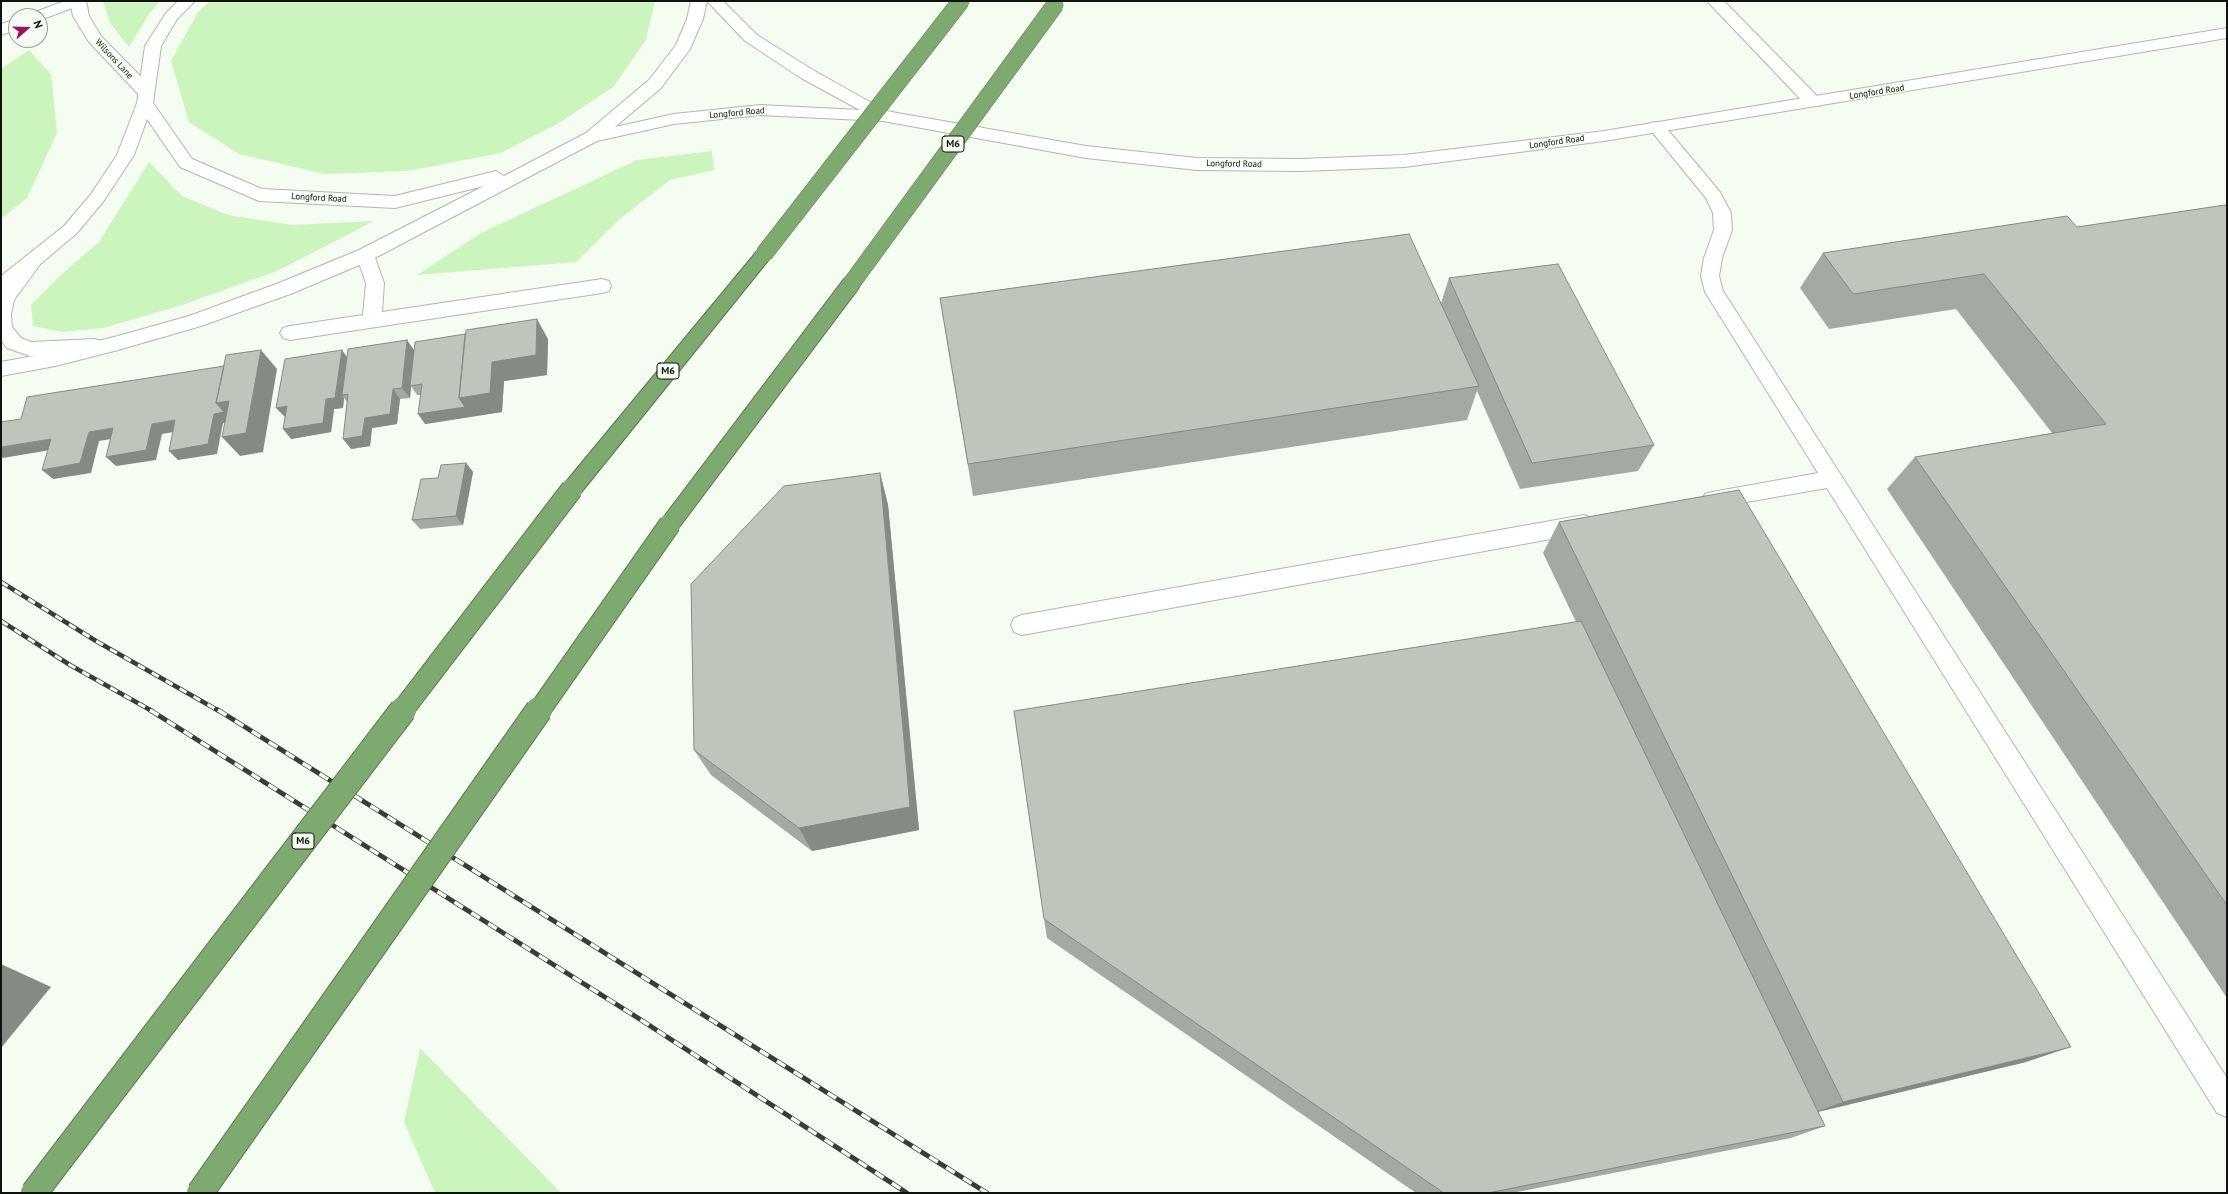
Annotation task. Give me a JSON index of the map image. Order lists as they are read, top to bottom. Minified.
{"streets":{"highway":["M6"],"main road":["Wilsons Lane","Longford Road"]},"crossings":[["Wilsons Lane","Longford Road"]],"north":"right"}
